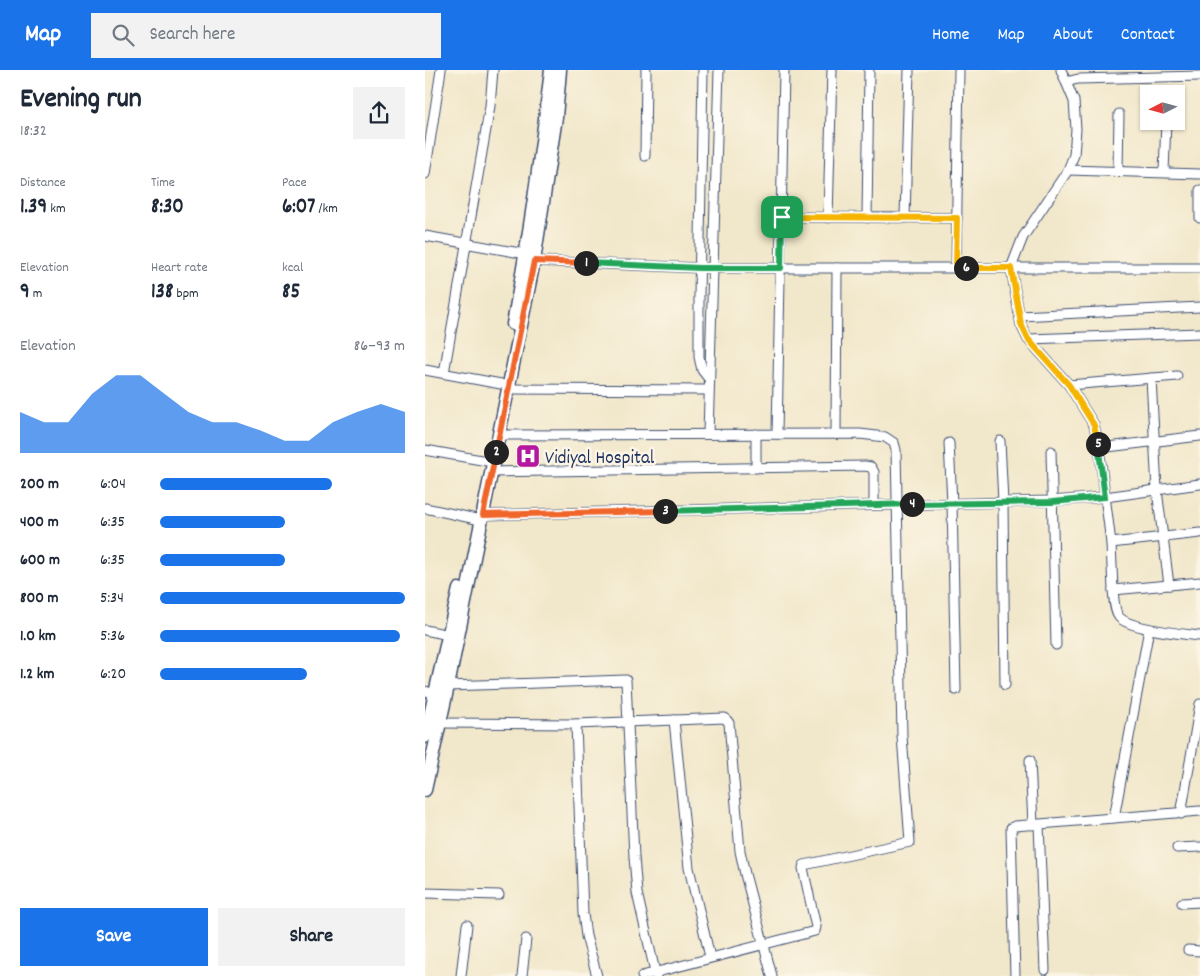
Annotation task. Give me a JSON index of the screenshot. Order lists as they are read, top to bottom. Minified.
{"places":{"hospital":["Vidiyal Hospital"]},"north":"left","page":{"header":"Map","search":"Search here","nav":["Home","Map","About","Contact"],"heading":["Evening run","18:32"],"stats":[["Distance","1.39 km"],["Time","8:30"],["Pace","6:07 /km"],["Elevation","9 m"],["Heart rate","138 bpm"],["kcal","85"]],"pins":["1","6","5","2","4","3"],"chart":["Elevation","86–93 m"],"list":[{"name":"200 m","note":"6:04"},{"name":"400 m","note":"6:35"},{"name":"600 m","note":"6:35"},{"name":"800 m","note":"5:34"},{"name":"1.0 km","note":"5:36"},{"name":"1.2 km","note":"6:20"}],"buttons":["Save","Share"]}}
